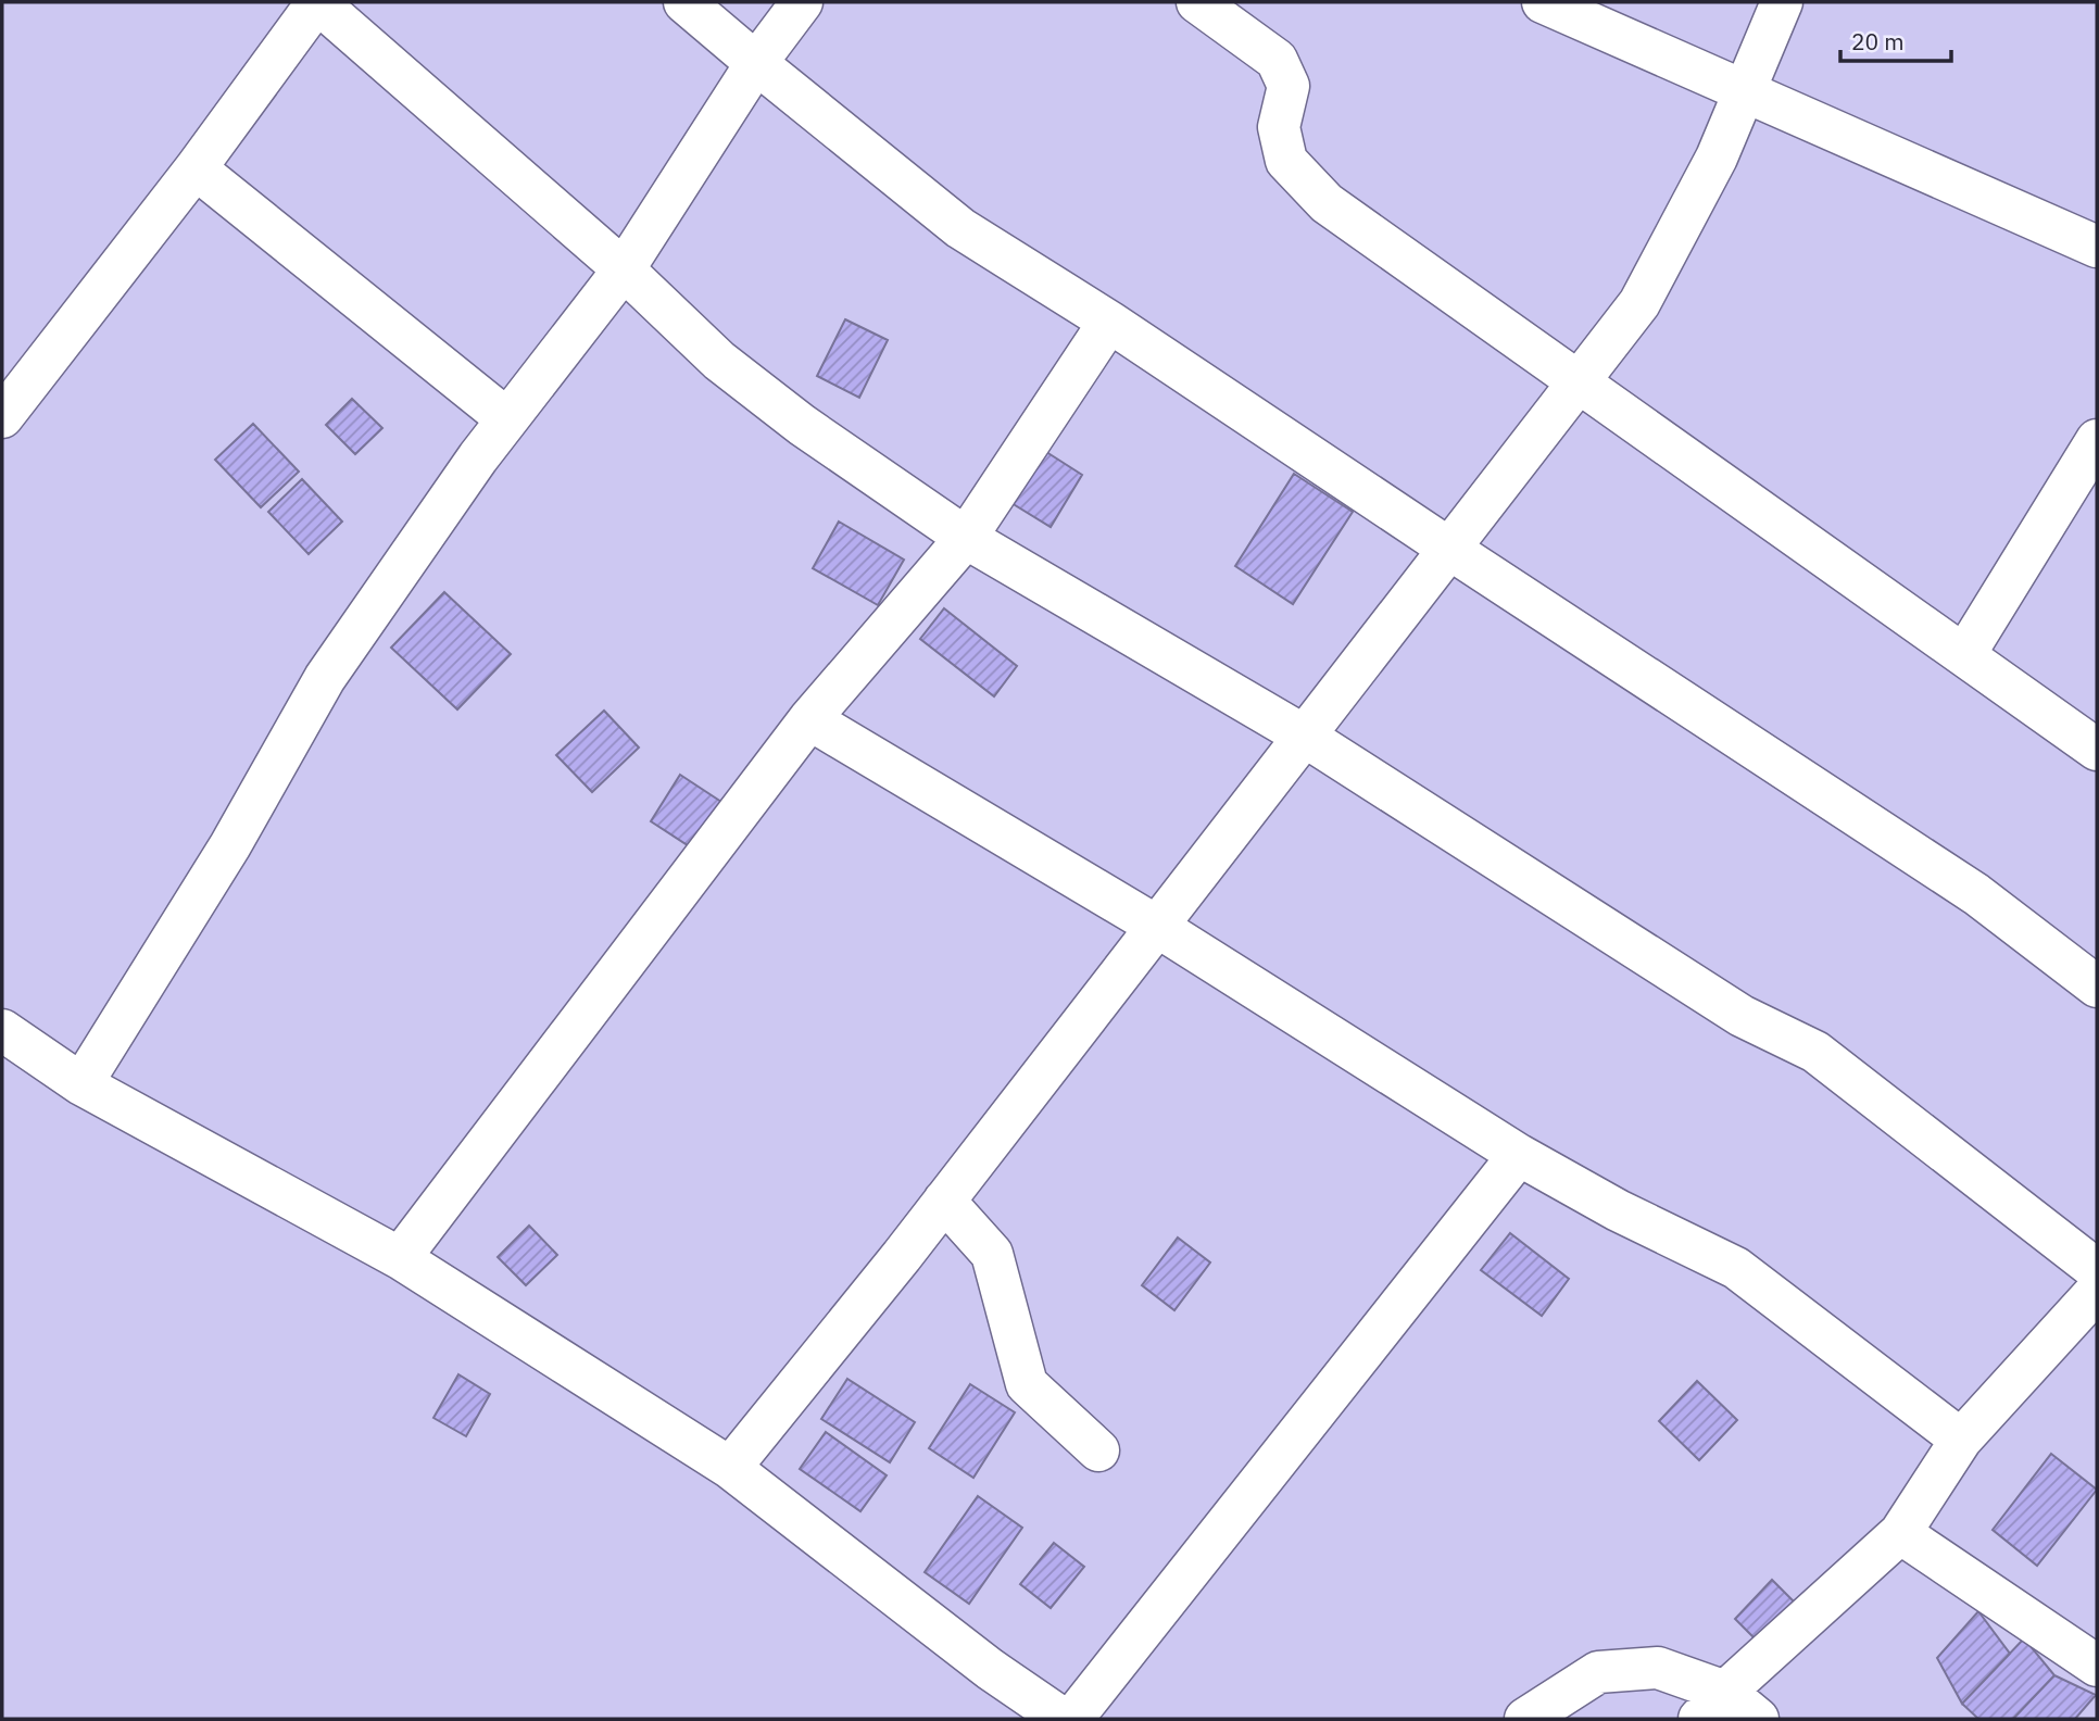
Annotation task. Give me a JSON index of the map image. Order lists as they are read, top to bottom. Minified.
{"scale_bar":"20 m"}
